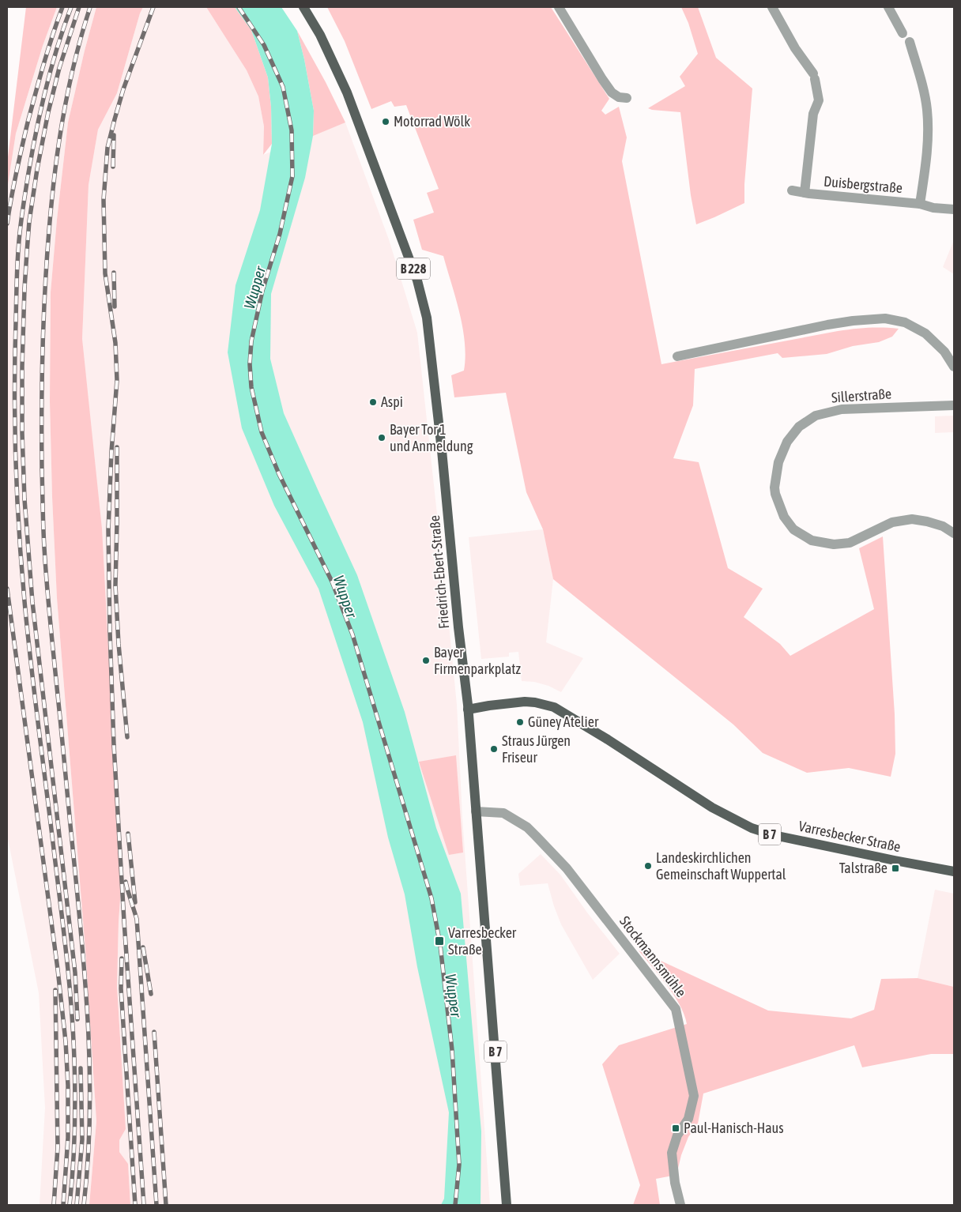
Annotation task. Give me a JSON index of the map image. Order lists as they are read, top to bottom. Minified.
{"streets":{"main road":["B 228","Friedrich-Ebert-Straße","B 7","Varresbecker Straße"],"street":["Duisbergstraße","Sillerstraße","Stockmannsmühle"]},"crossings":[["Friedrich-Ebert-Straße","Varresbecker Straße"],["Friedrich-Ebert-Straße","Stockmannsmühle"]],"water":["Wupper"],"places":{"other":["Motorrad Wölk","Aspi","Bayer Tor 1 und Anmeldung","Bayer Firmenparkplatz","Güney Atelier","Straus Jürgen Friseur","Landeskirchlichen Gemeinschaft Wuppertal"],"transit":["Talstraße","Varresbecker Straße","Paul-Hanisch-Haus"]}}
